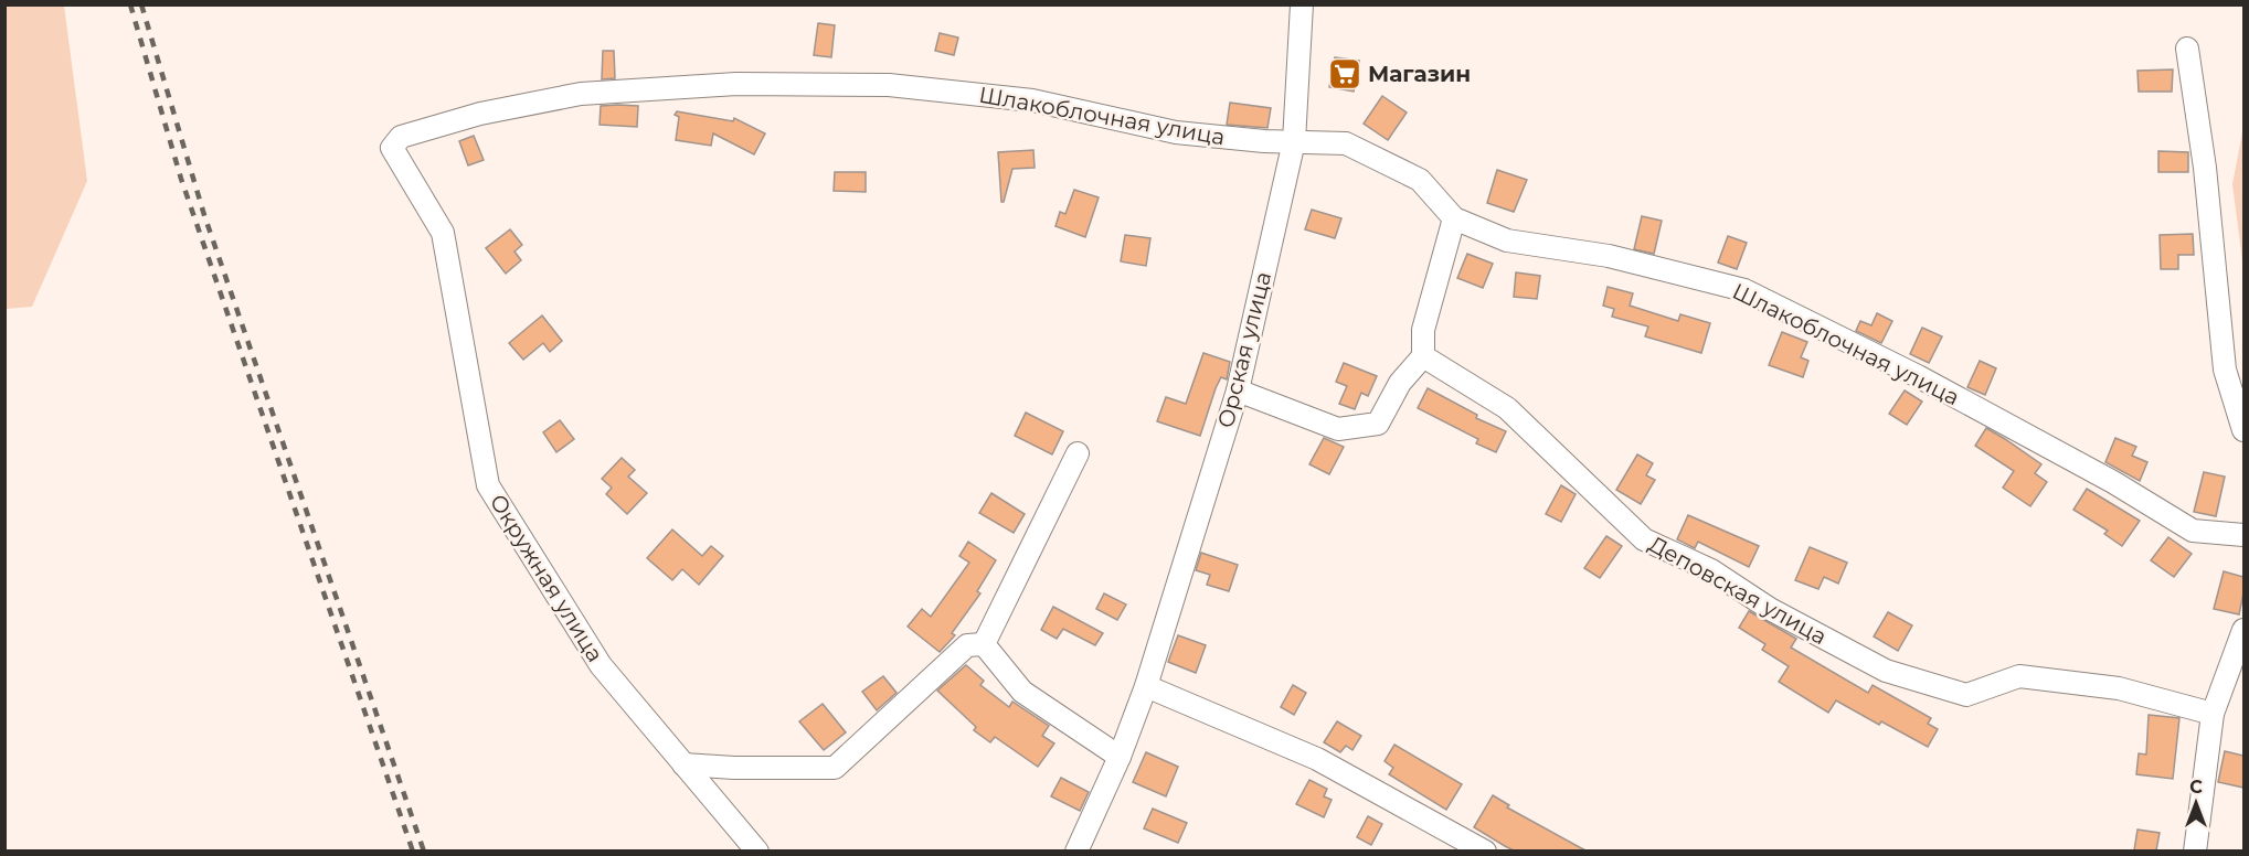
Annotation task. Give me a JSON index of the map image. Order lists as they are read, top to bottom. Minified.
{"streets":{"street":["Шлакоблочная улица","Орская улица","Окружная улица","Деповская улица"]},"crossings":[["Шлакоблочная улица","Орская улица"],["Шлакоблочная улица","Окружная улица"]],"places":{"supermarket":["Магазин"]},"north":"top"}
